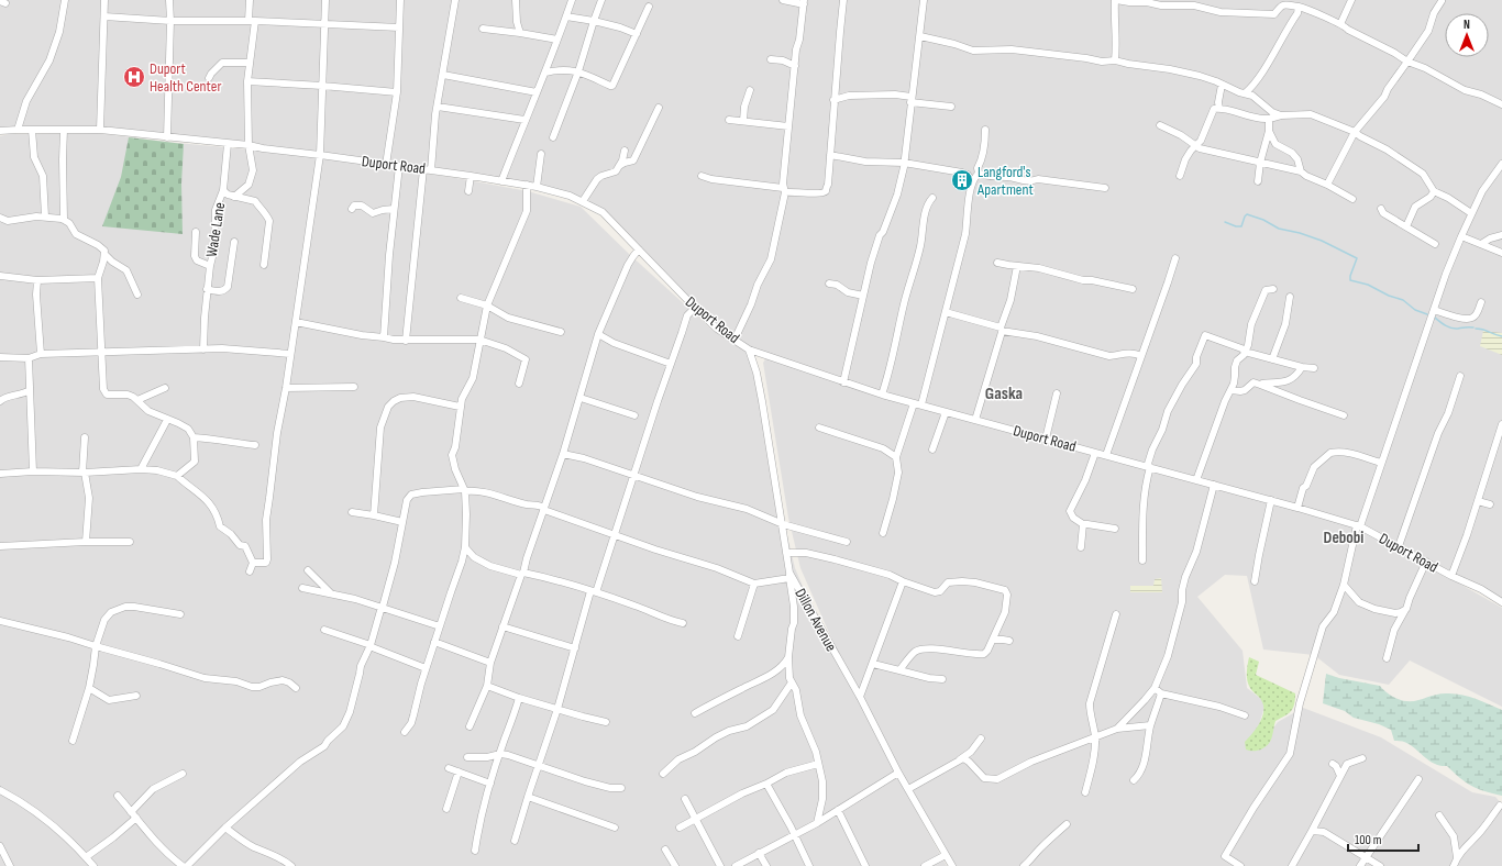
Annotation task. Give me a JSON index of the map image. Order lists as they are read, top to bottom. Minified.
{"streets":{"street":["Duport Road","Wade Lane","Dillon Avenue"]},"crossings":[["Duport Road","Wade Lane"],["Duport Road","Dillon Avenue"]],"districts":["Gaska","Debobi"],"places":{"hospital":["Duport Health Center"],"building":["Langford's Apartment"]},"scale_bar":"100 m","north":"top"}
